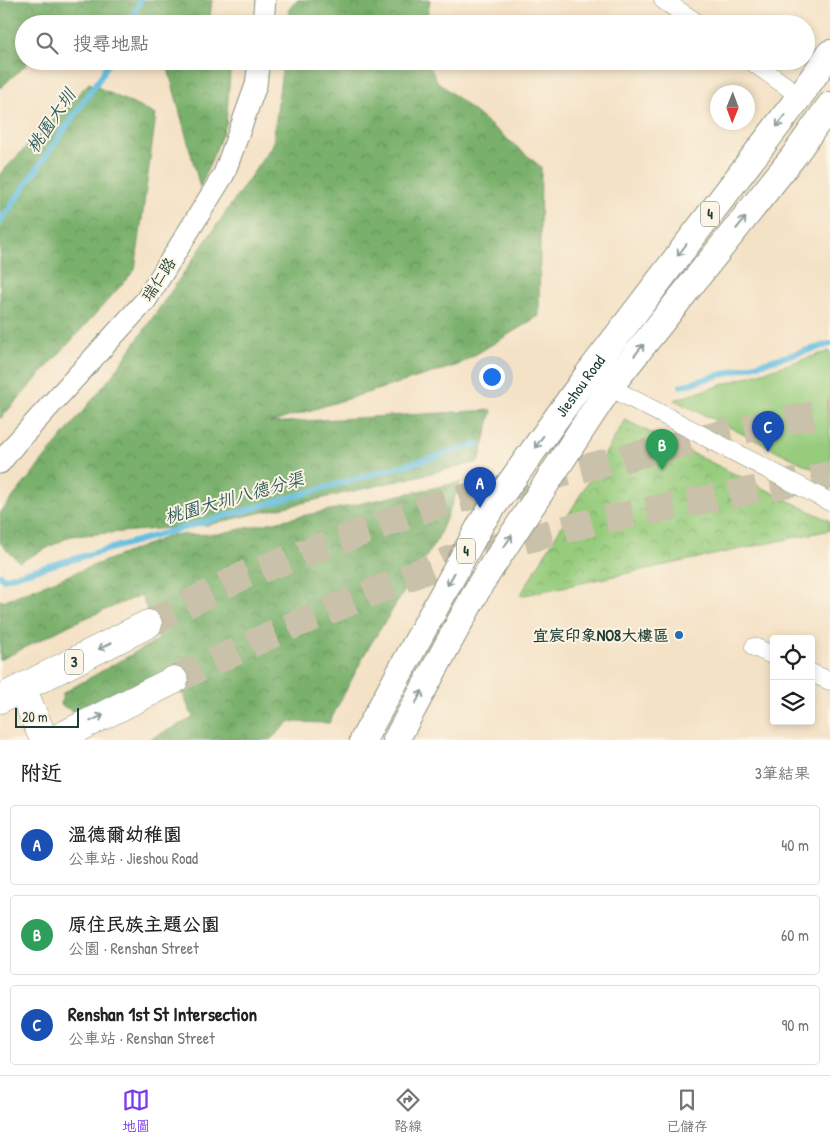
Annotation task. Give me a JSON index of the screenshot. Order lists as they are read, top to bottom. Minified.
{"streets":{"highway":["3"],"main road":["4","Jieshou Road"],"street":["瑞仁路"]},"water":["桃園大圳","桃園大圳八德分渠"],"places":["宜宸印象NO8大樓區"],"scale_bar":"20 m","north":"bottom","page":{"search":"搜尋地點","pins":["C","B","A"],"scale":"20 m","heading":["附近","3筆結果"],"list":[{"mark":"A","name":"溫德爾幼稚園","note":"公車站 · Jieshou Road","value":"40 m"},{"mark":"B","name":"原住民族主題公園","note":"公園 · Renshan Street","value":"60 m"},{"mark":"C","name":"Renshan 1st St Intersection","note":"公車站 · Renshan Street","value":"90 m"}],"nav":["地圖","路線","已儲存"]}}
